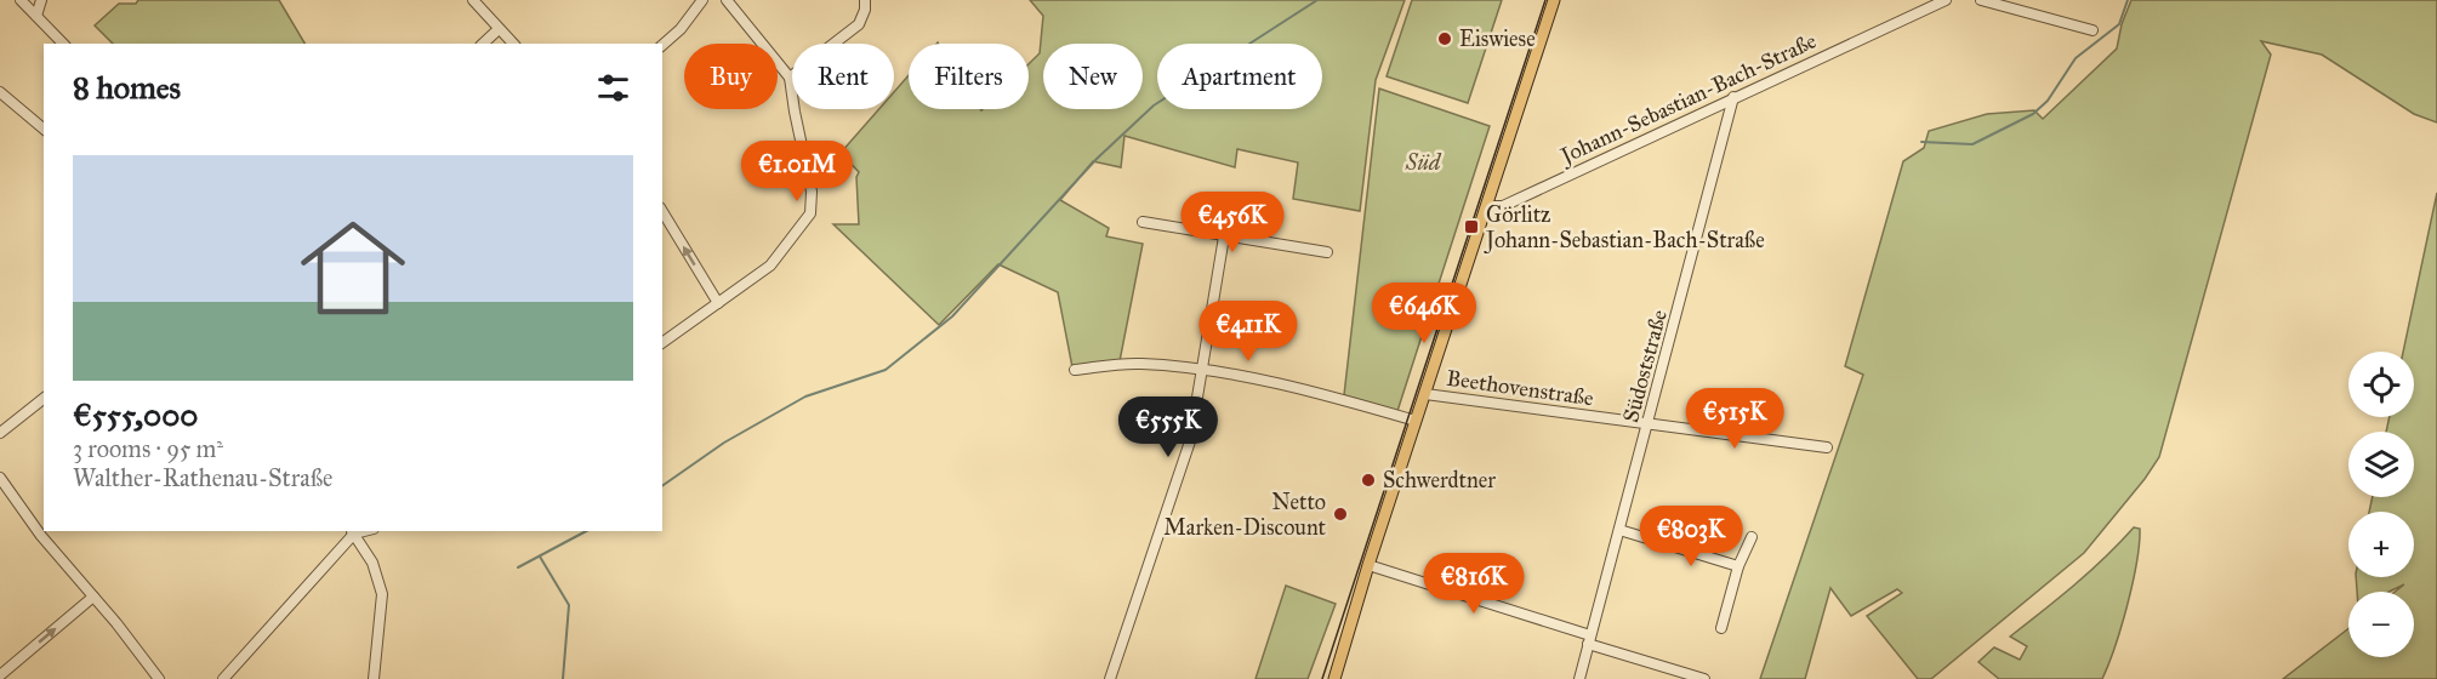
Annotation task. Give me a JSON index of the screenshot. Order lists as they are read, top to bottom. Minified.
{"streets":{"street":["Johann-Sebastian-Bach-Straße","Südoststraße","Beethovenstraße"]},"crossings":[["Johann-Sebastian-Bach-Straße","Südoststraße"],["Südoststraße","Beethovenstraße"]],"parks":["Süd"],"places":{"other":["Eiswiese","Schwerdtner","Netto Marken-Discount"],"transit":["Görlitz Johann-Sebastian-Bach-Straße"]},"page":{"chip":["Buy","Rent","Filters","New","Apartment"],"heading":"8 homes","list":[{"name":"€555,000","note":"3 rooms · 95 m² · Walther-Rathenau-Straße"}],"price":["€1.01M","€456K","€646K","€411K","€515K","€555K","€803K","€816K"],"map_buttons":["+","−"]}}
